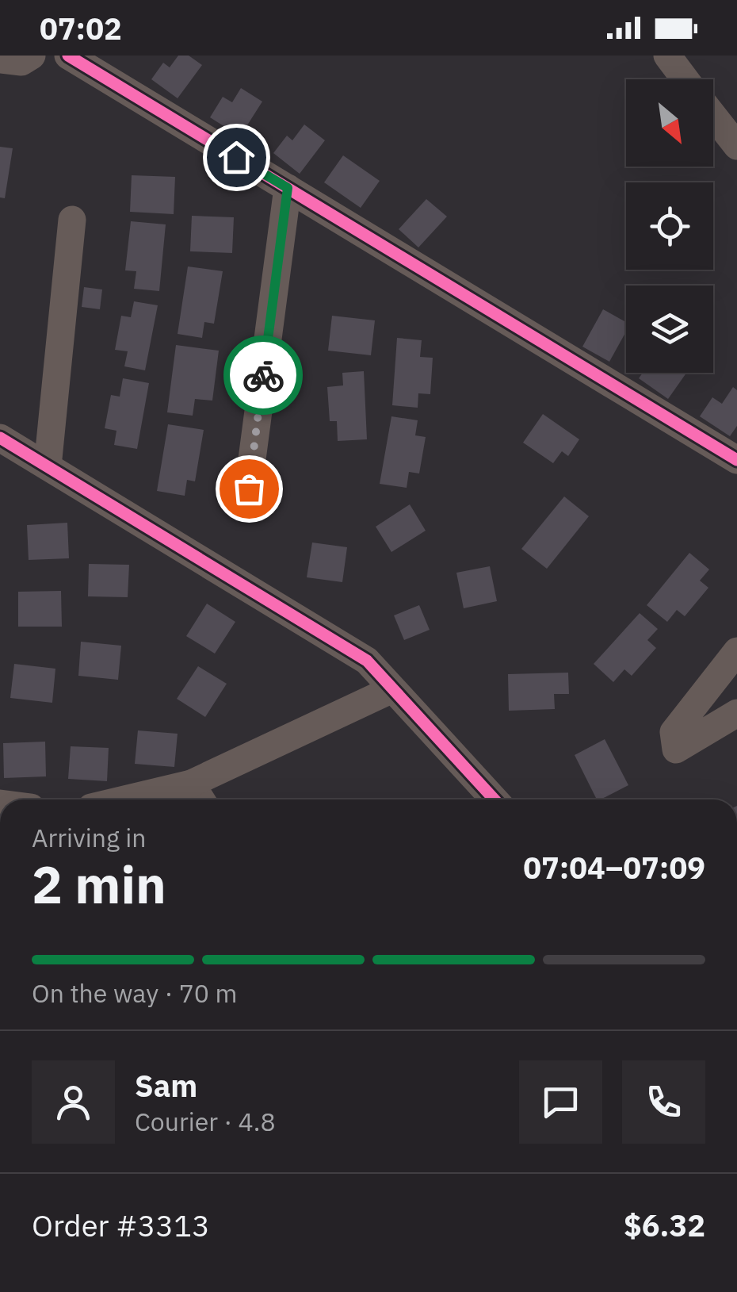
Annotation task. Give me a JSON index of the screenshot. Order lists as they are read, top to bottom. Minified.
{"north":"bottom right","page":{"status":"07:02","heading":["2 min","Arriving in","07:04–07:09"],"panel":["Sam","Courier · 4.8","Order #3313","$6.32"],"bar":"On the way · 70 m"}}
